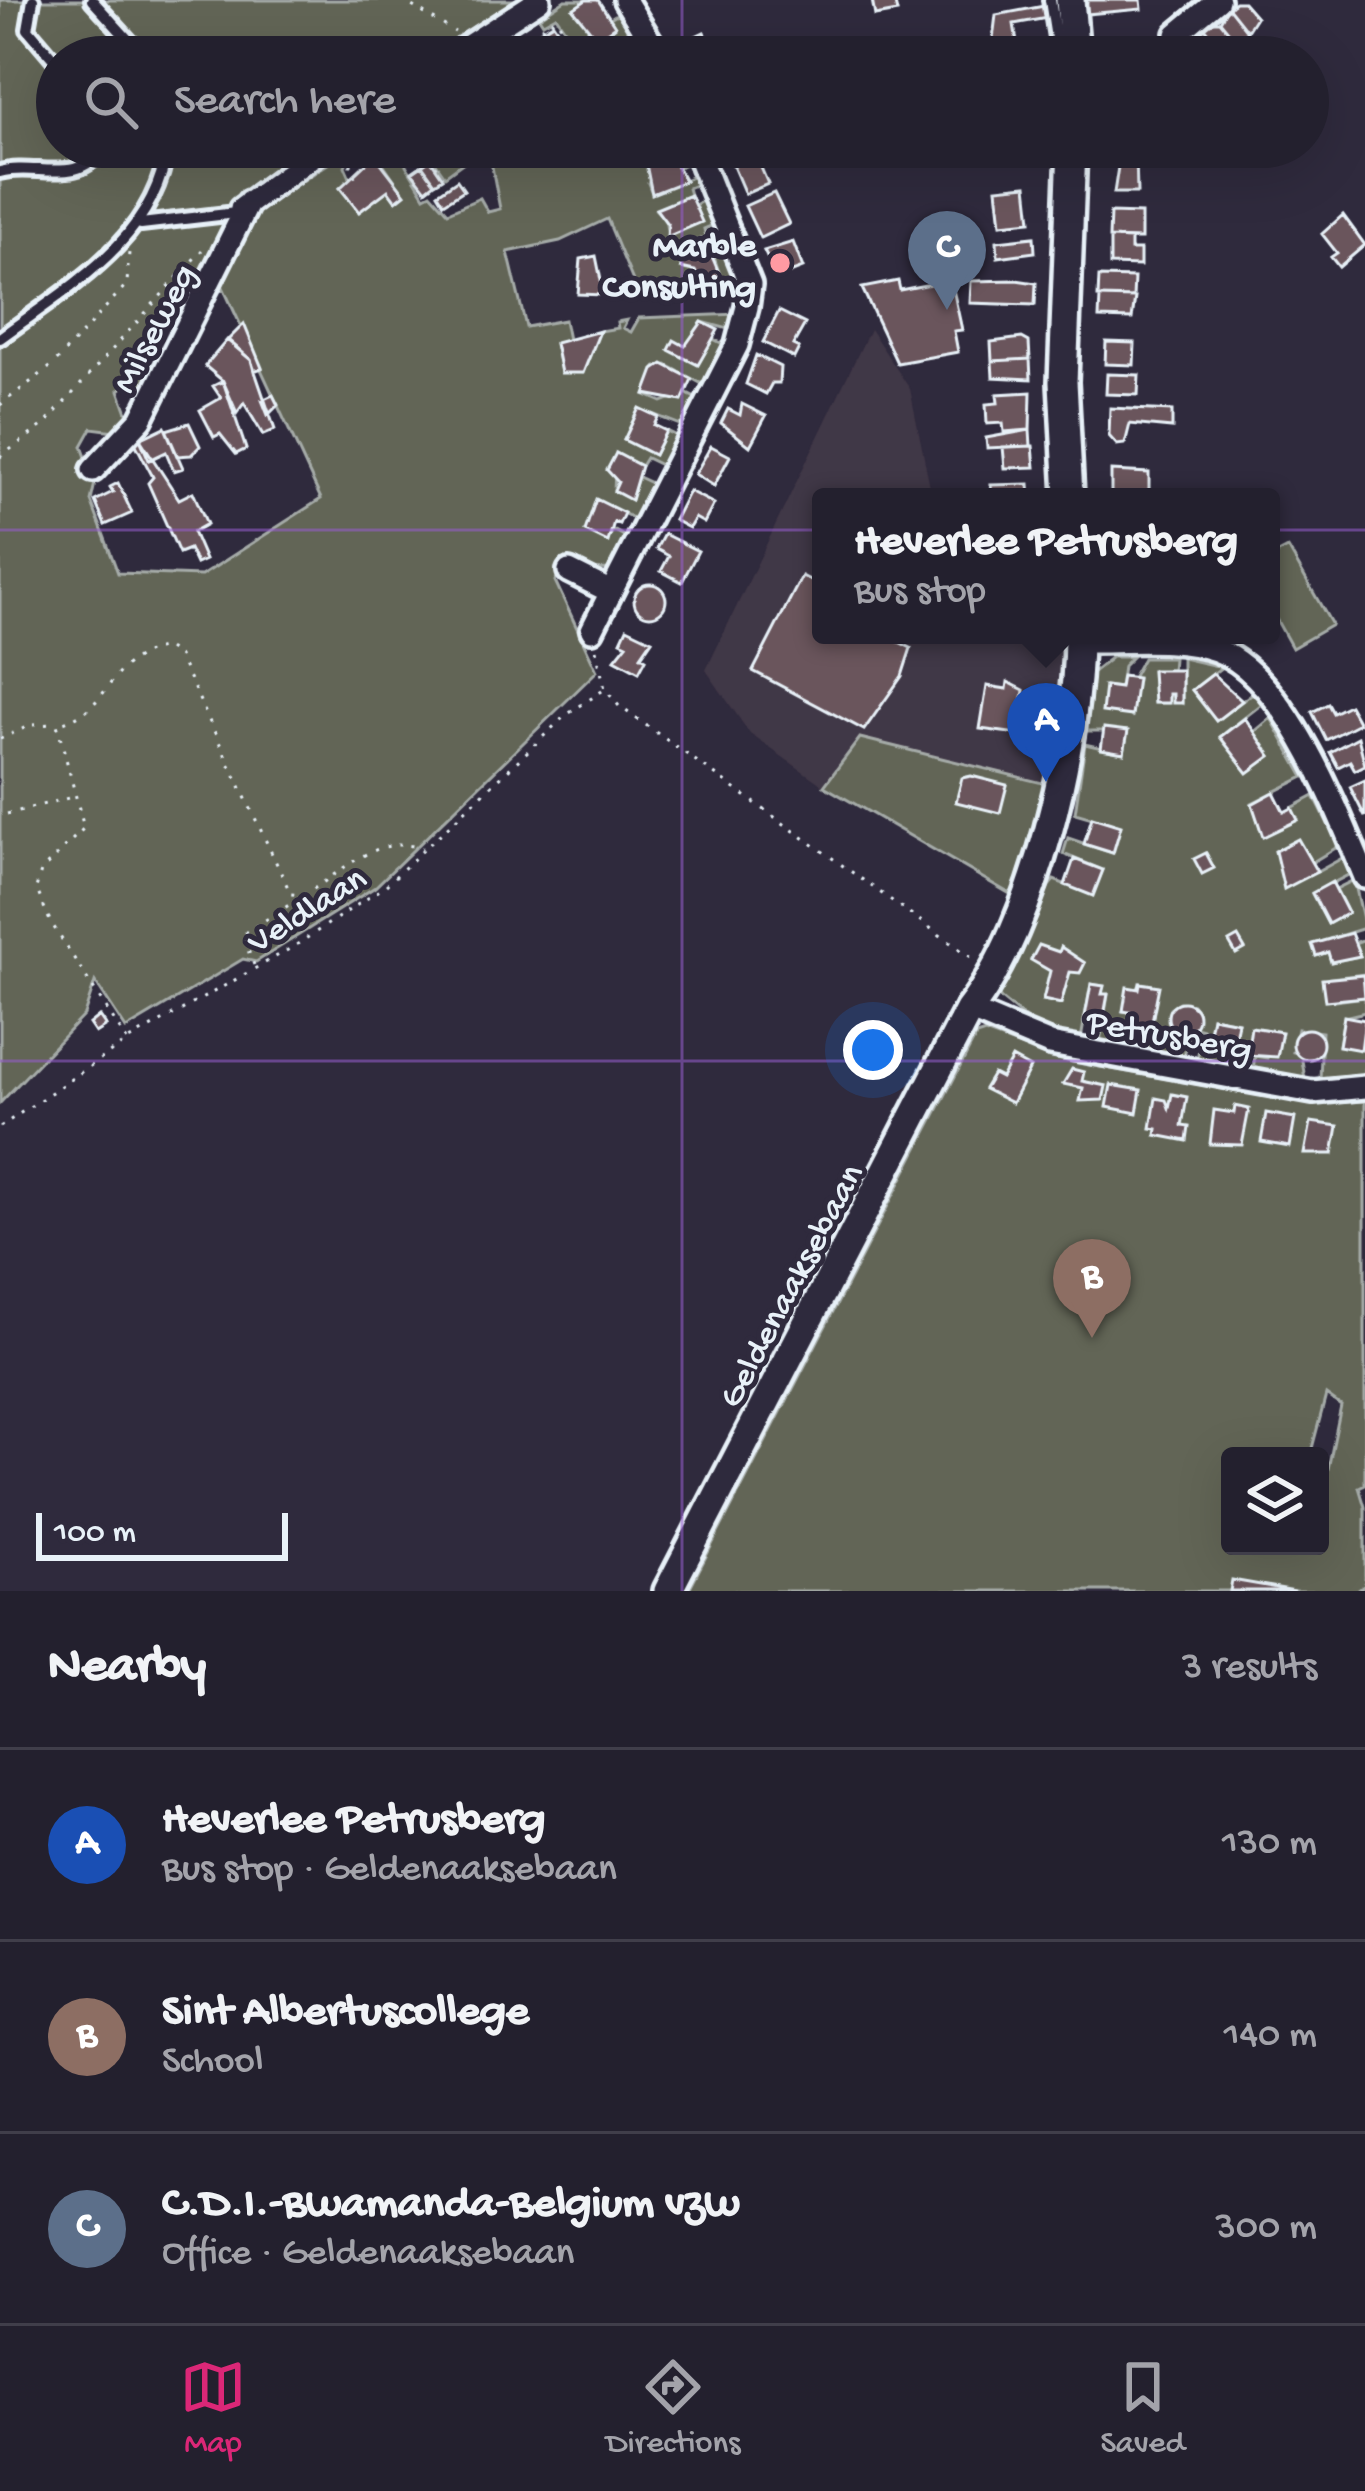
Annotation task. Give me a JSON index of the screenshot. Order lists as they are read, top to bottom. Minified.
{"streets":{"street":["Milseweg","Petrusberg","Geldenaaksebaan"],"path":["Veldlaan"]},"crossings":[["Petrusberg","Geldenaaksebaan"]],"places":["Marble Consulting"],"scale_bar":"100 m","page":{"search":"Search here","pins":["C","A","B"],"popup":["Heverlee Petrusberg","Bus stop"],"scale":"100 m","heading":["Nearby","3 results"],"list":[{"mark":"A","name":"Heverlee Petrusberg","note":"Bus stop · Geldenaaksebaan","value":"130 m"},{"mark":"B","name":"Sint Albertuscollege","note":"School","value":"140 m"},{"mark":"C","name":"C.D.I.-Bwamanda-Belgium vzw","note":"Office · Geldenaaksebaan","value":"300 m"}],"nav":["Map","Directions","Saved"]}}
